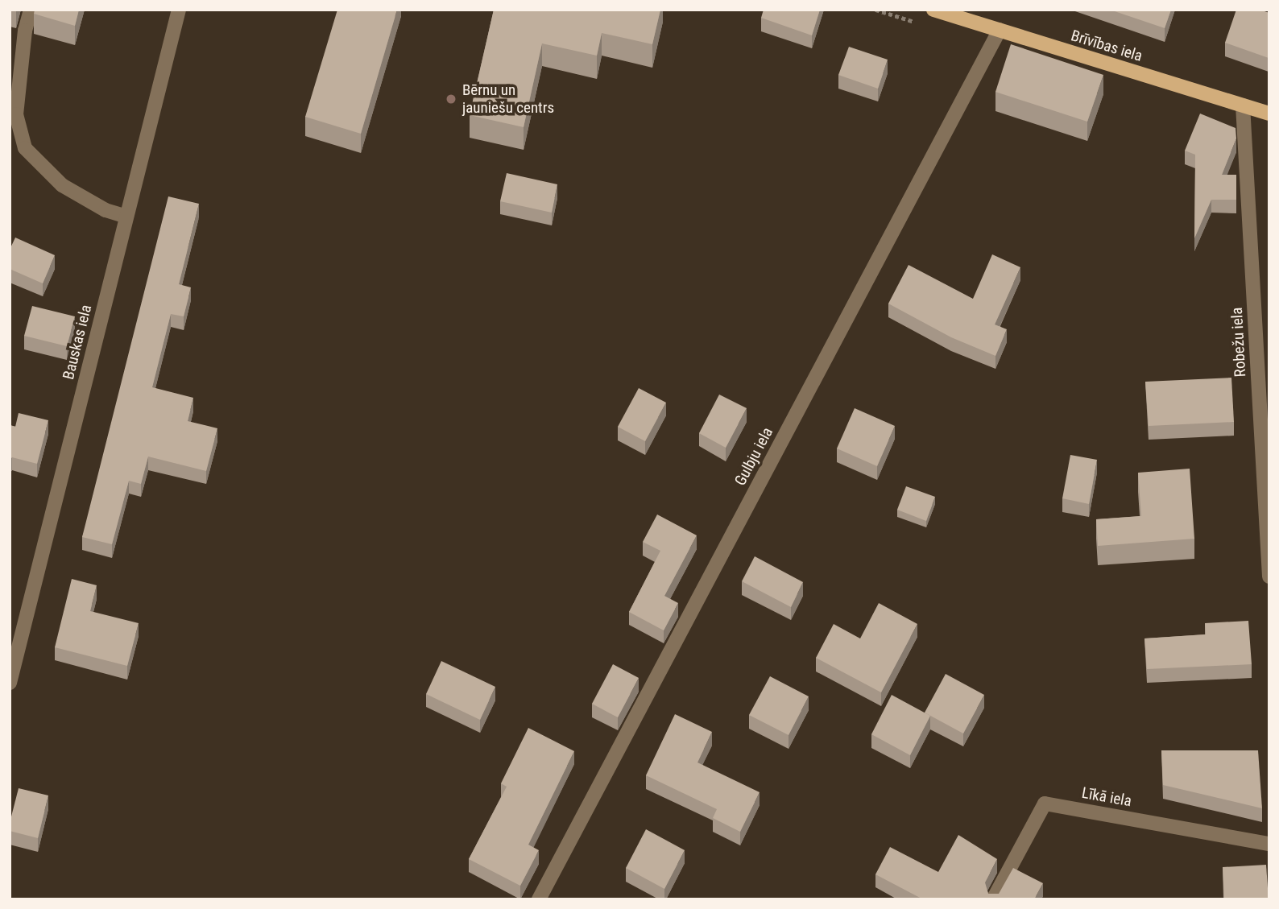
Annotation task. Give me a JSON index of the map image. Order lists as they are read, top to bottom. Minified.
{"streets":{"main road":["Brīvības iela"],"street":["Bauskas iela","Robežu iela","Gulbju iela","Līkā iela"]},"crossings":[["Brīvības iela","Robežu iela"],["Brīvības iela","Gulbju iela"]],"places":["Bērnu un jauniešu centrs"]}
